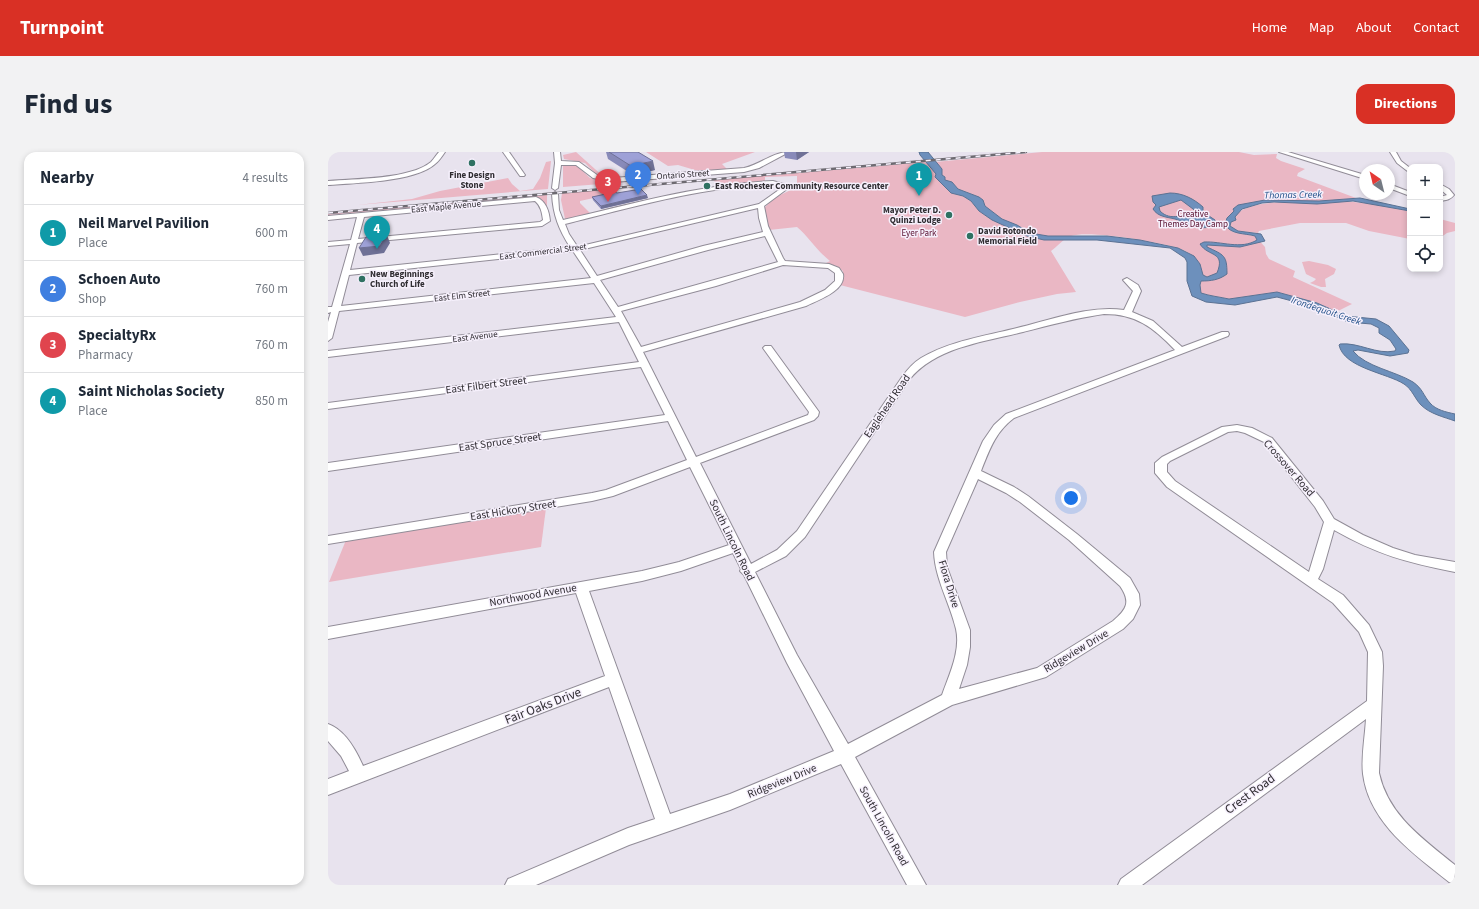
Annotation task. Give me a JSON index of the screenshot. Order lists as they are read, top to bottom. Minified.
{"streets":{"street":["Ontario Street","East Maple Avenue","East Commercial Street","East Elm Street","East Avenue","East Filbert Street","Eaglehead Road","East Spruce Street","Crossover Road","East Hickory Street","South Lincoln Road","Fiora Drive","Northwood Avenue","Ridgeview Drive","Fair Oaks Drive","Crest Road"]},"crossings":[["Ontario Street","South Lincoln Road"],["East Commercial Street","South Lincoln Road"],["East Elm Street","South Lincoln Road"],["East Avenue","South Lincoln Road"],["East Filbert Street","South Lincoln Road"],["Eaglehead Road","South Lincoln Road"],["East Spruce Street","South Lincoln Road"],["Crossover Road","Crest Road"],["East Hickory Street","South Lincoln Road"],["South Lincoln Road","Northwood Avenue"],["South Lincoln Road","Ridgeview Drive"],["Fiora Drive","Ridgeview Drive"]],"water":["Thomas Creek","Irondequoit Creek"],"parks":["Creative Themes Day Camp","Eyer Park"],"places":["Fine Design Stone","East Rochester Community Resource Center","Mayor Peter D. Quinzi Lodge","David Rotondo Memorial Field","New Beginnings Church of Life"],"north":"top left","page":{"header":"Turnpoint","nav":["Home","Map","About","Contact"],"title":"Find us","buttons":"Directions","heading":["Nearby","4 results"],"pins":["2","1","3","4"],"map_buttons":["+","−"],"list":[{"mark":"1","name":"Neil Marvel Pavilion","note":"Place","value":"600 m"},{"mark":"2","name":"Schoen Auto","note":"Shop","value":"760 m"},{"mark":"3","name":"SpecialtyRx","note":"Pharmacy","value":"760 m"},{"mark":"4","name":"Saint Nicholas Society","note":"Place","value":"850 m"}]}}
